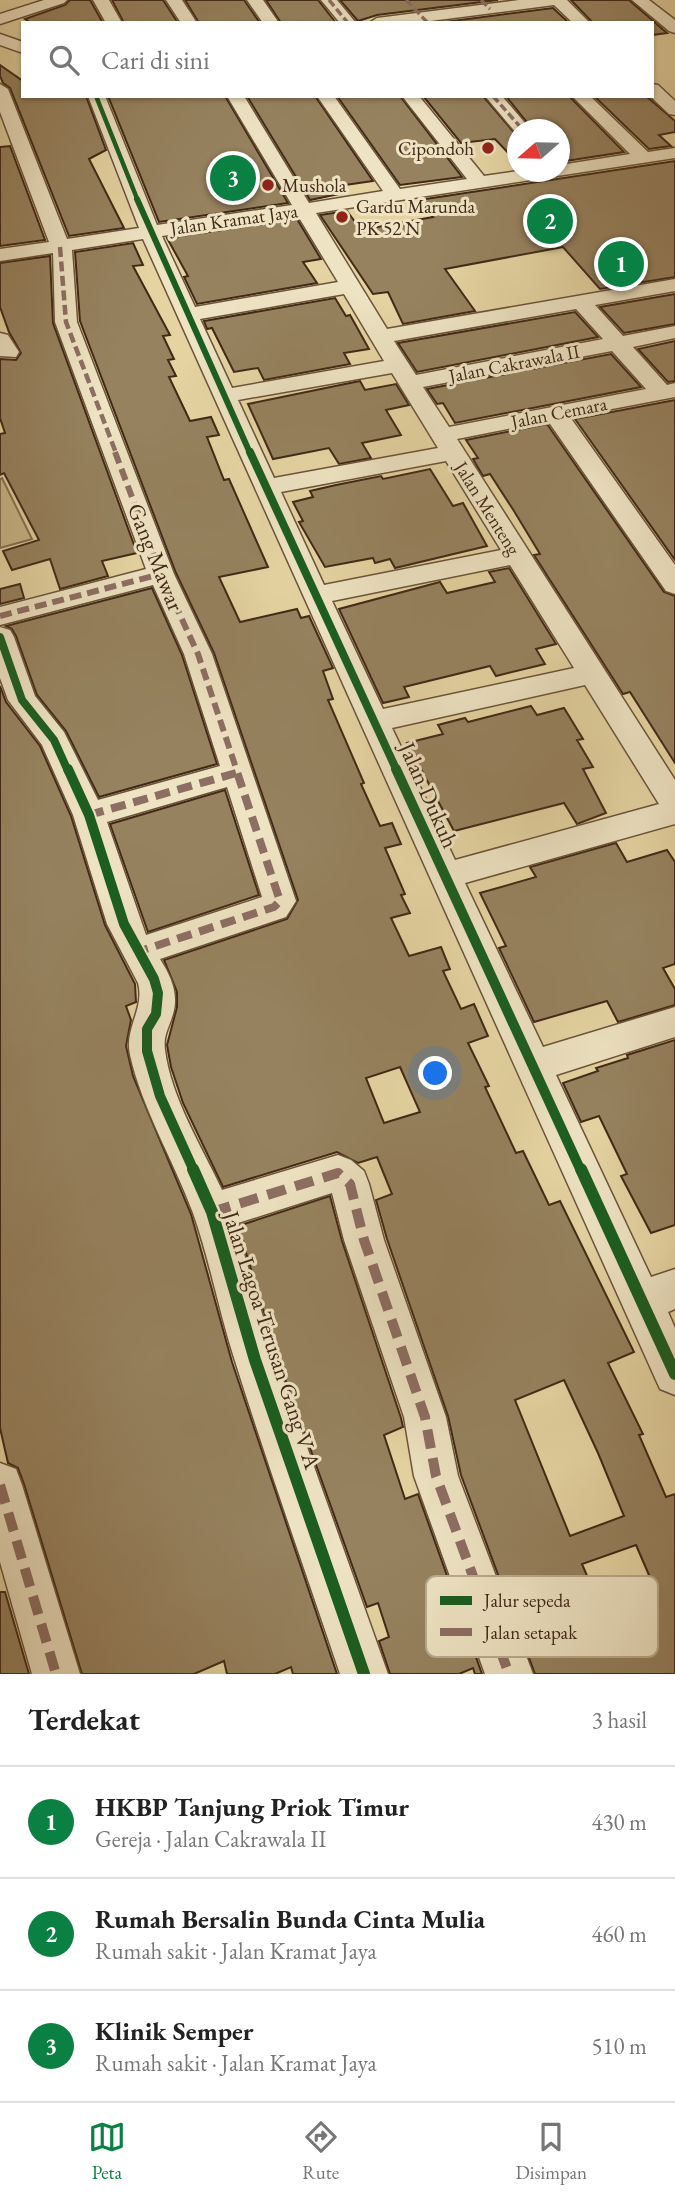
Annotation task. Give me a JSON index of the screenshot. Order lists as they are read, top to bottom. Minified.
{"streets":{"street":["Jalan Kramat Jaya","Jalan Cakrawala II","Jalan Cemara","Jalan Menteng","Gang Mawar","Jalan Dukuh","Jalan Lagoa Terusan Gang V A"]},"crossings":[["Jalan Kramat Jaya","Jalan Menteng"],["Jalan Kramat Jaya","Gang Mawar"],["Jalan Kramat Jaya","Jalan Dukuh"],["Jalan Cakrawala II","Jalan Cemara"],["Jalan Cakrawala II","Jalan Menteng"],["Jalan Cakrawala II","Jalan Dukuh"],["Jalan Cemara","Jalan Menteng"],["Jalan Cemara","Jalan Dukuh"],["Gang Mawar","Jalan Lagoa Terusan Gang V A"]],"places":["Cipondoh","Mushola","Gardu Marunda PK 52 N"],"legend":["Jalur sepeda","Jalan setapak"],"north":"left","page":{"search":"Cari di sini","pins":["3","2","1"],"heading":["Terdekat","3 hasil"],"list":[{"mark":"1","name":"HKBP Tanjung Priok Timur","note":"Gereja · Jalan Cakrawala II","value":"430 m"},{"mark":"2","name":"Rumah Bersalin Bunda Cinta Mulia","note":"Rumah sakit · Jalan Kramat Jaya","value":"460 m"},{"mark":"3","name":"Klinik Semper","note":"Rumah sakit · Jalan Kramat Jaya","value":"510 m"}],"nav":["Peta","Rute","Disimpan"]}}
